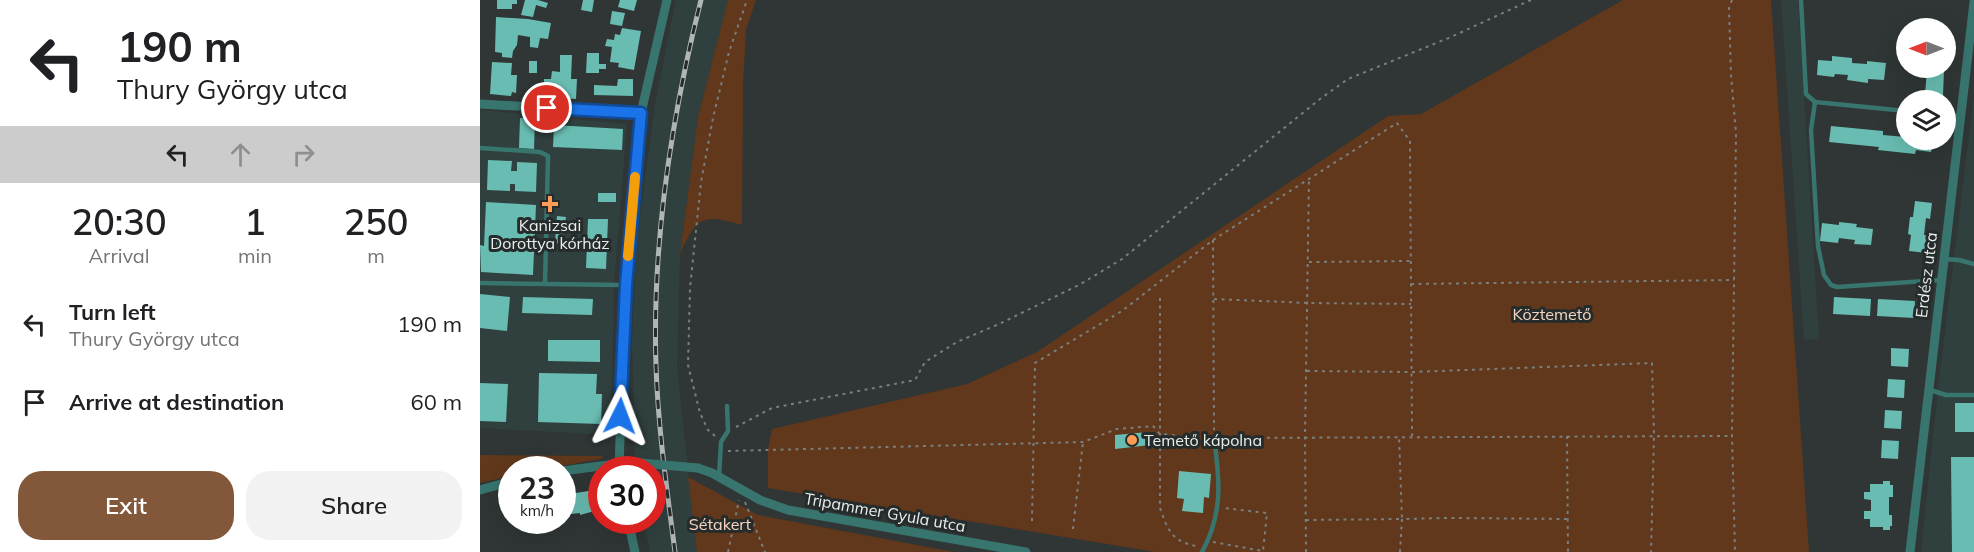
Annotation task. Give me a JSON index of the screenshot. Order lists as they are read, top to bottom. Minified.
{"streets":{"street":["Erdész utca","Tripammer Gyula utca"]},"parks":["Köztemető","Sétakert"],"places":{"health":["Kanizsai Dorottya kórház"],"other":["Temető kápolna"]},"north":"left","page":{"turn":["190 m","Thury György utca"],"eta":["20:30","Arrival","1","min","250","m"],"list":[{"name":"Turn left","note":"Thury György utca","value":"190 m"},{"name":"Arrive at destination","value":"60 m"}],"speed":"23 km/h","limit":"30","buttons":["Exit","Share"]}}
